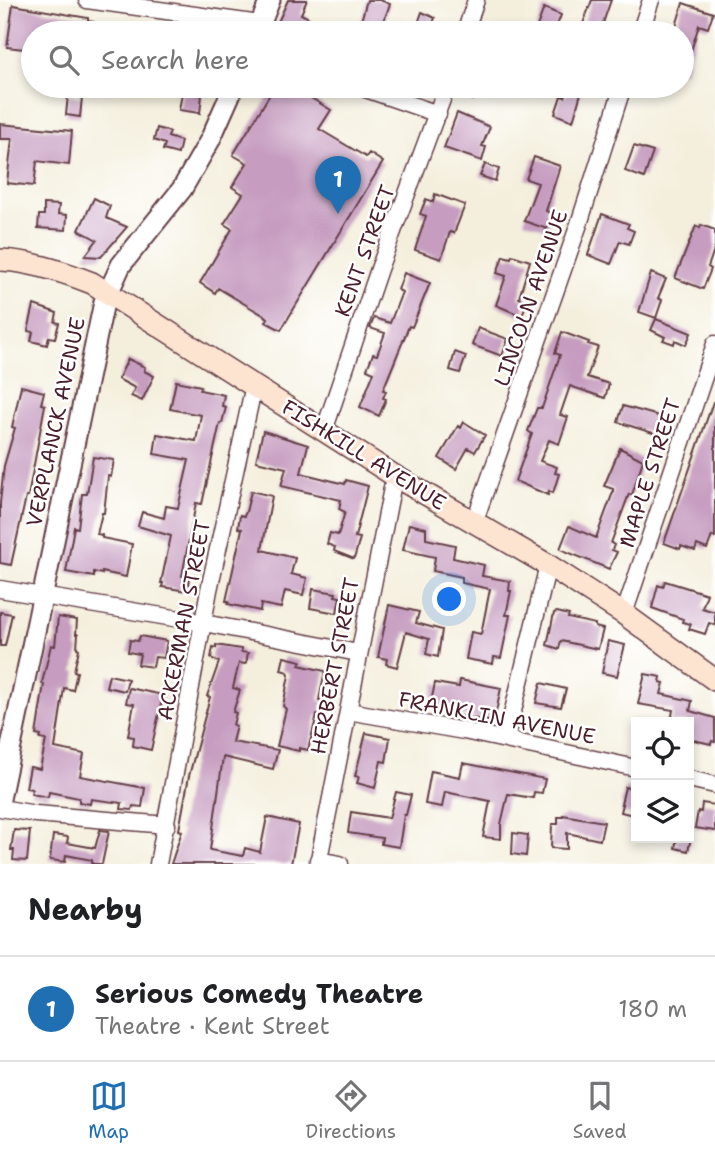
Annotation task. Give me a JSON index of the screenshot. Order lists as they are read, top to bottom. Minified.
{"streets":{"main road":["FISHKILL AVENUE"],"street":["KENT STREET","LINCOLN AVENUE","VERPLANCK AVENUE","MAPLE STREET","ACKERMAN STREET","HERBERT STREET","FRANKLIN AVENUE"]},"crossings":[["KENT STREET","FISHKILL AVENUE"],["LINCOLN AVENUE","FISHKILL AVENUE"],["VERPLANCK AVENUE","FISHKILL AVENUE"],["FISHKILL AVENUE","MAPLE STREET"],["FISHKILL AVENUE","ACKERMAN STREET"],["FISHKILL AVENUE","HERBERT STREET"],["HERBERT STREET","FRANKLIN AVENUE"]],"page":{"search":"Search here","pins":"1","heading":"Nearby","list":[{"mark":"1","name":"Serious Comedy Theatre","note":"Theatre · Kent Street","value":"180 m"}],"nav":["Map","Directions","Saved"]}}
